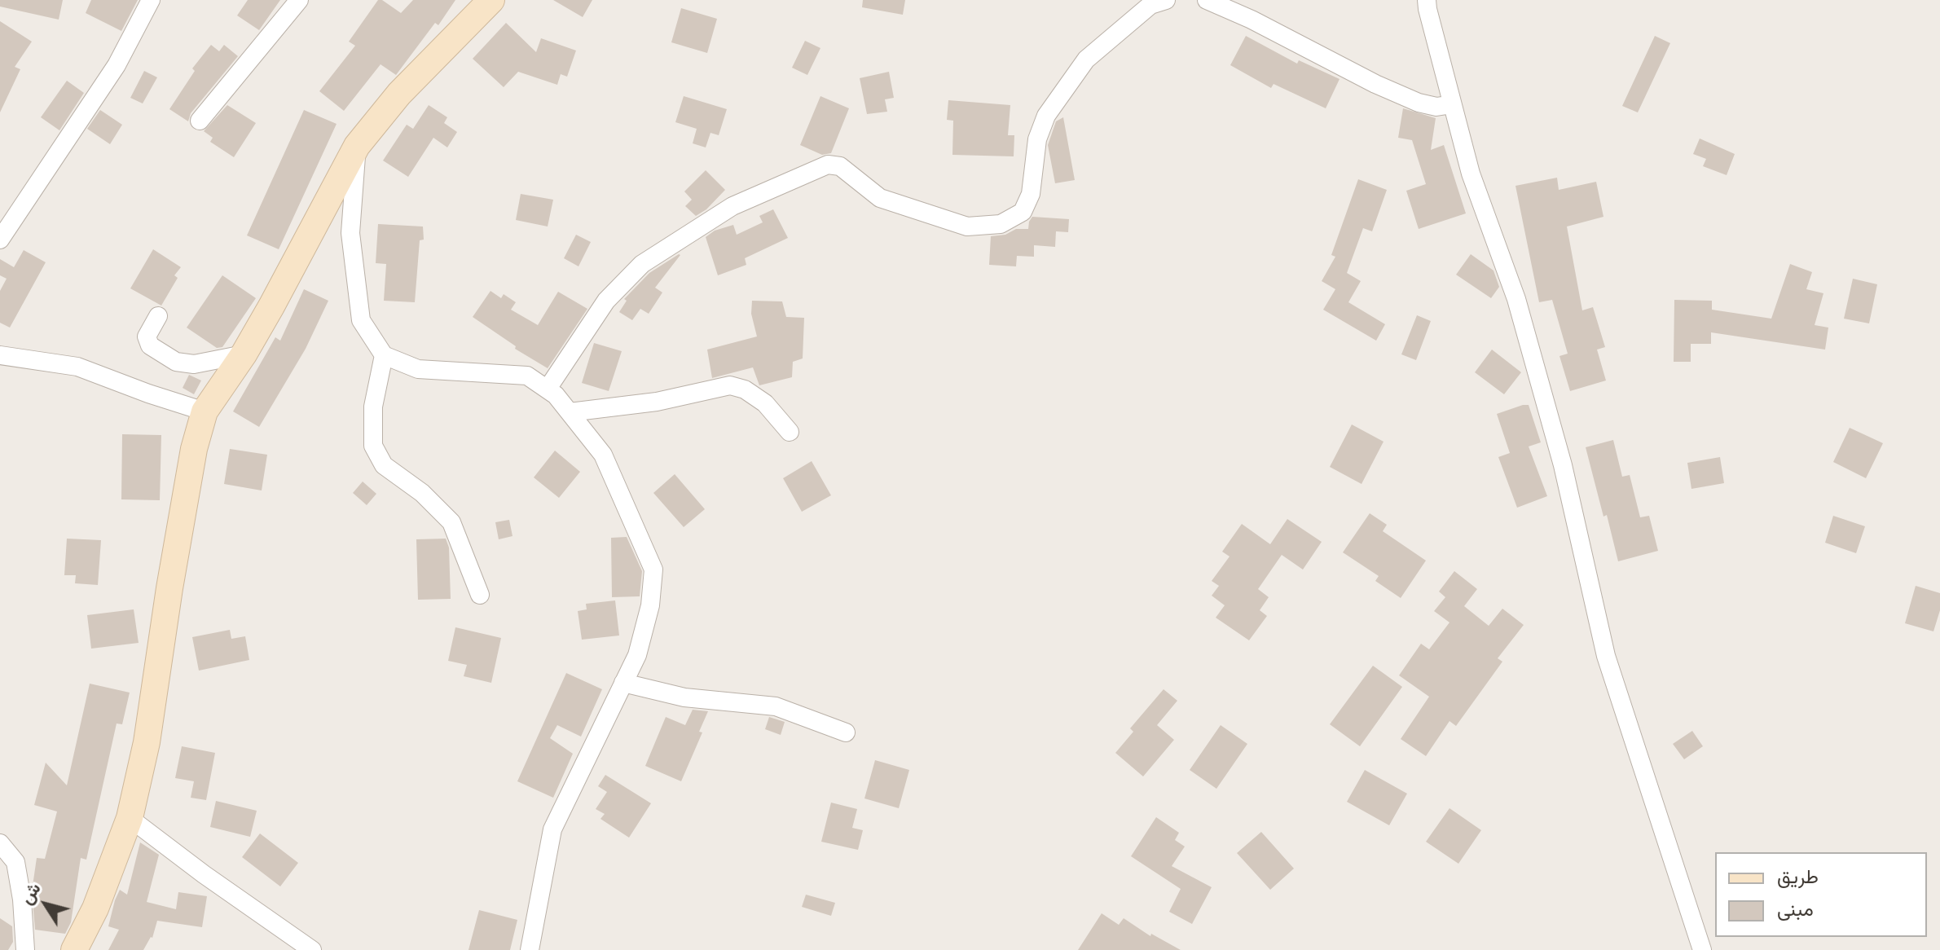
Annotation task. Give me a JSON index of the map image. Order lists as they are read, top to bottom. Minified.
{"legend":["طريق","مبنى"],"north":"top left"}
